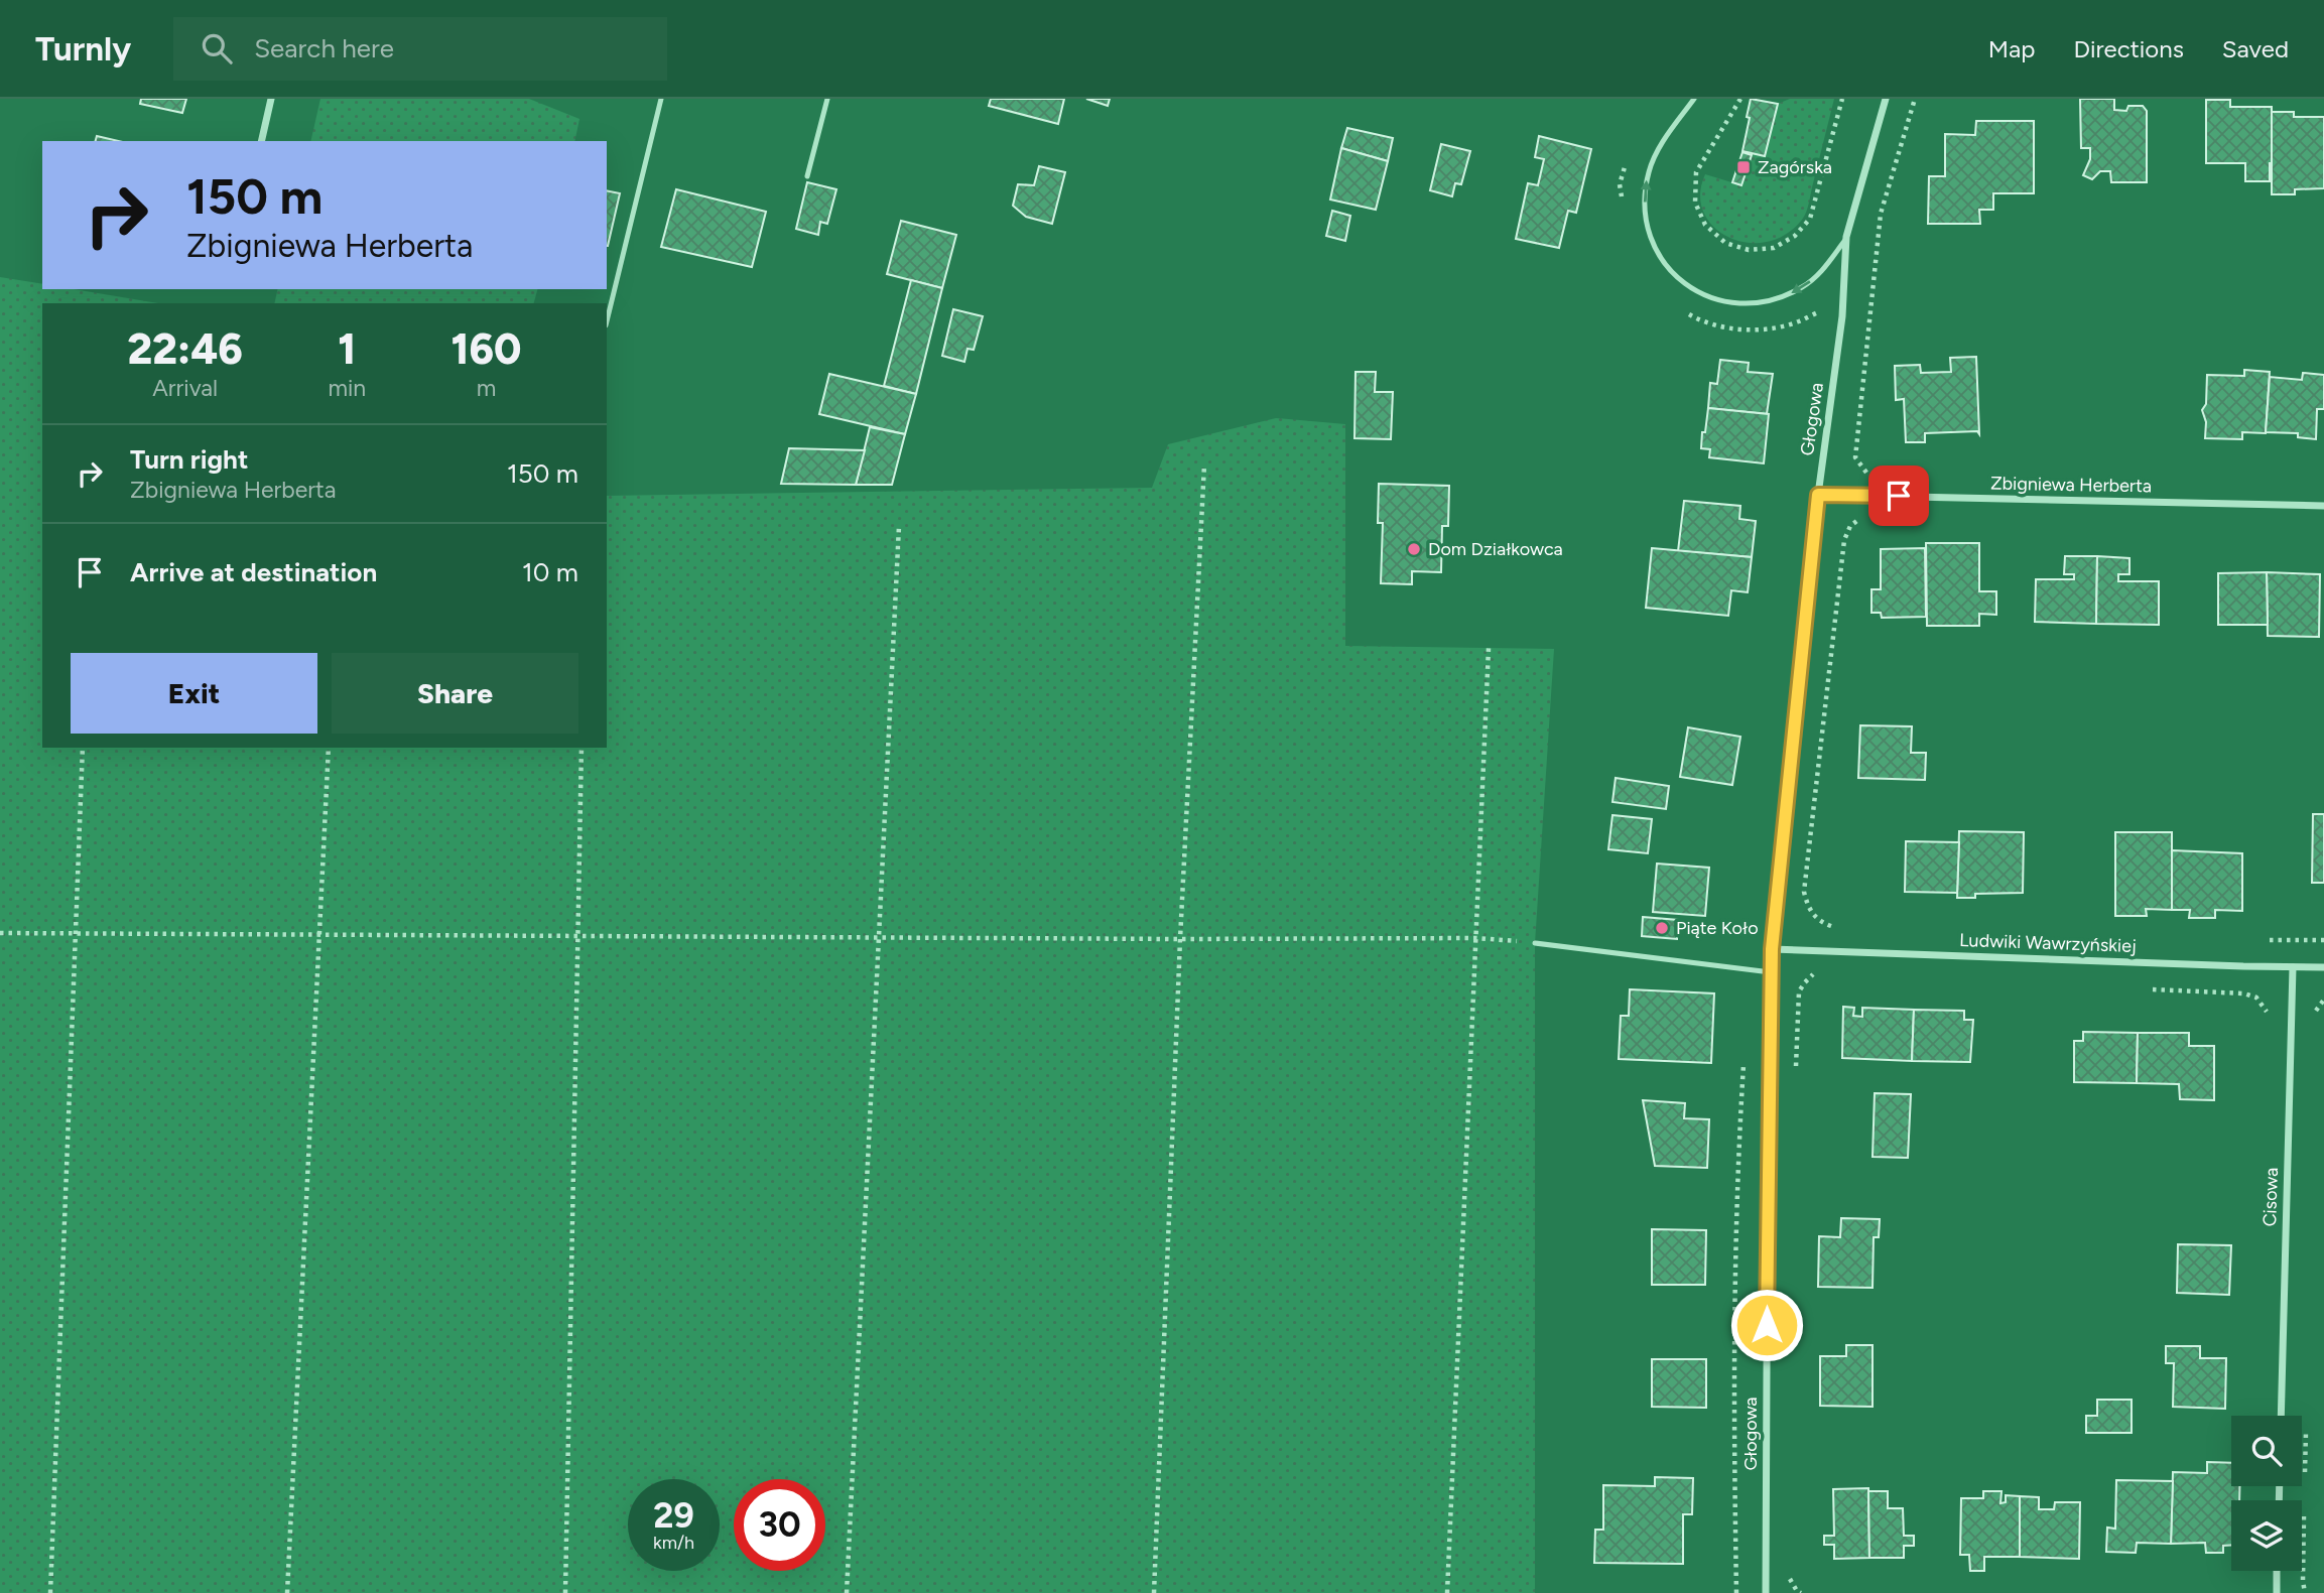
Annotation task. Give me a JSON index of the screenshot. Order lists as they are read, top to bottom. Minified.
{"streets":{"street":["Głogowa","Zbigniewa Herberta","Ludwiki Wawrzyńskiej","Cisowa"]},"crossings":[["Głogowa","Zbigniewa Herberta"],["Głogowa","Ludwiki Wawrzyńskiej"],["Ludwiki Wawrzyńskiej","Cisowa"]],"places":{"transit":["Zagórska"],"other":["Dom Działkowca","Piąte Koło"]},"page":{"header":"Turnly","search":"Search here","nav":["Map","Directions","Saved"],"turn":["150 m","Zbigniewa Herberta"],"eta":["22:46","Arrival","1","min","160","m"],"list":[{"name":"Turn right","note":"Zbigniewa Herberta","value":"150 m"},{"name":"Arrive at destination","value":"10 m"}],"buttons":["Exit","Share"],"speed":"29 km/h","limit":"30"}}
